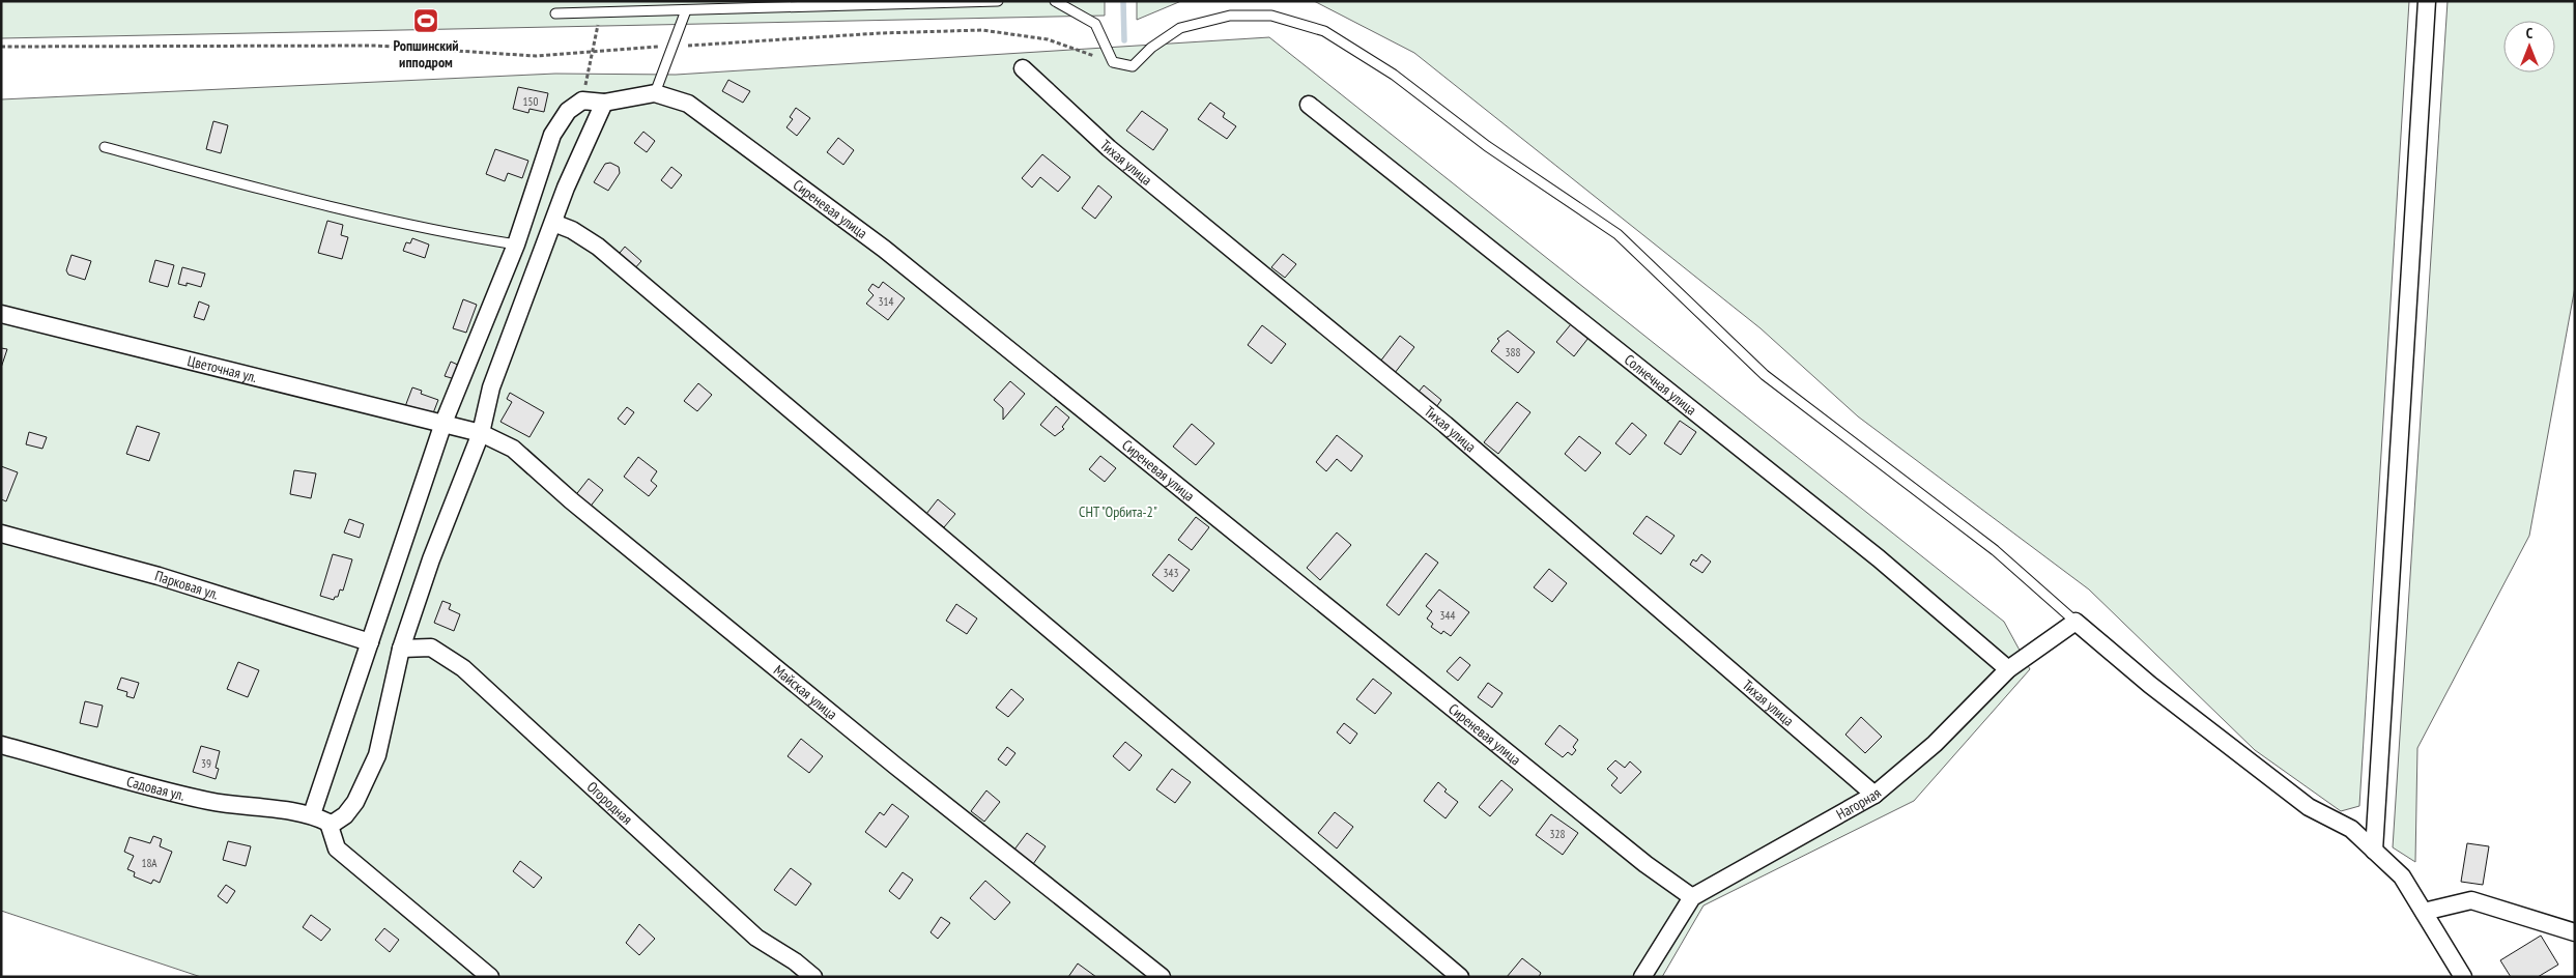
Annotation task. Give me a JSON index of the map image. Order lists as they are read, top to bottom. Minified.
{"streets":{"street":["Тихая улица","Сиреневая улица","Цветочная ул.","Солнечная улица","Парковая ул.","Майская улица","Садовая ул.","Огородная","Нагорная"]},"crossings":[["Тихая улица","Нагорная"],["Сиреневая улица","Нагорная"],["Цветочная ул.","Майская улица"],["Солнечная улица","Нагорная"]],"parks":["СНТ \"Орбита-2\""],"places":{"sports":["Ропшинский ипподром"]},"house_numbers":["150","314","388","343","344","39","328","18А"],"north":"top"}
